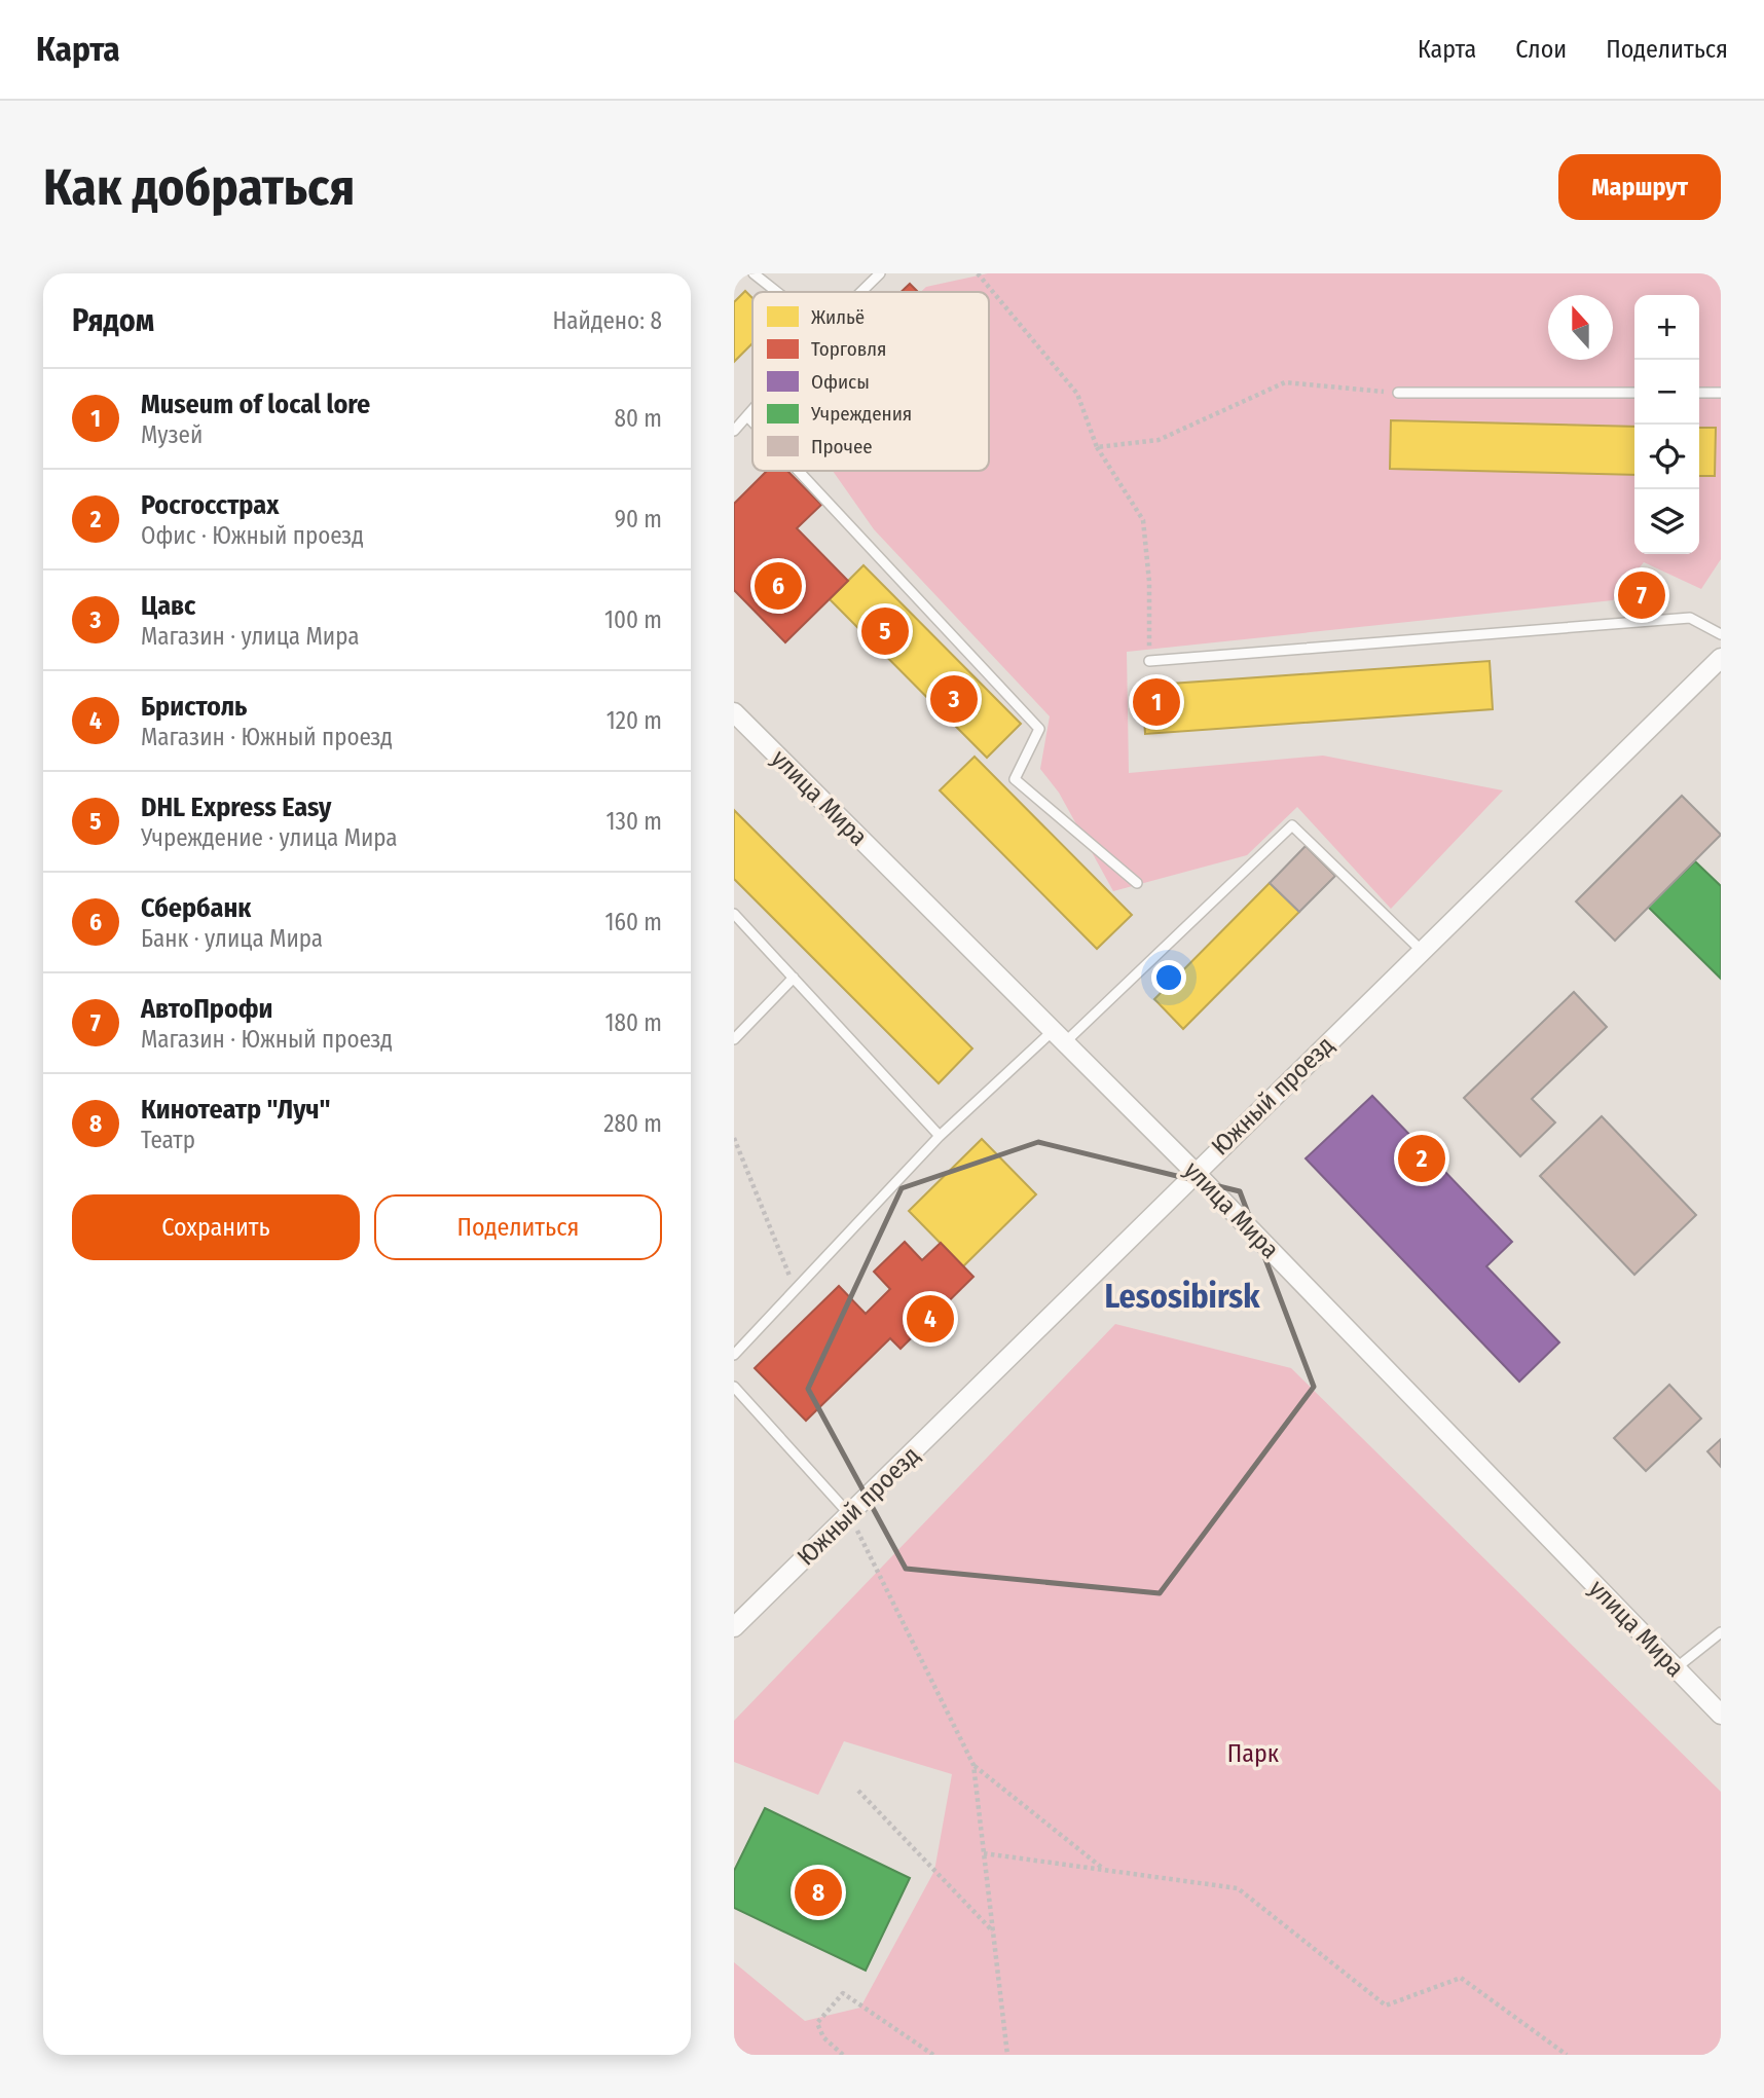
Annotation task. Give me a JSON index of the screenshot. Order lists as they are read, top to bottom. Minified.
{"streets":{"street":["улица Мира","Южный проезд"]},"crossings":[["улица Мира","Южный проезд"]],"districts":["Lesosibirsk"],"parks":["Парк"],"legend":["Жильё","Торговля","Офисы","Учреждения","Прочее"],"north":"top","page":{"header":"Карта","nav":["Карта","Слои","Поделиться"],"buttons":["Маршрут",["Сохранить","Поделиться"]],"title":"Как добраться","heading":["Рядом","Найдено: 8"],"map_buttons":["+","−"],"list":[{"mark":"1","name":"Museum of local lore","note":"Музей","value":"80 m"},{"mark":"2","name":"Росгосстрах","note":"Офис · Южный проезд","value":"90 m"},{"mark":"3","name":"Цавс","note":"Магазин · улица Мира","value":"100 m"},{"mark":"4","name":"Бристоль","note":"Магазин · Южный проезд","value":"120 m"},{"mark":"5","name":"DHL Express Easy","note":"Учреждение · улица Мира","value":"130 m"},{"mark":"6","name":"Сбербанк","note":"Банк · улица Мира","value":"160 m"},{"mark":"7","name":"АвтоПрофи","note":"Магазин · Южный проезд","value":"180 m"},{"mark":"8","name":"Кинотеатр \"Луч\"","note":"Театр","value":"280 m"}],"pins":["6","7","5","3","1","2","4","8"]}}
